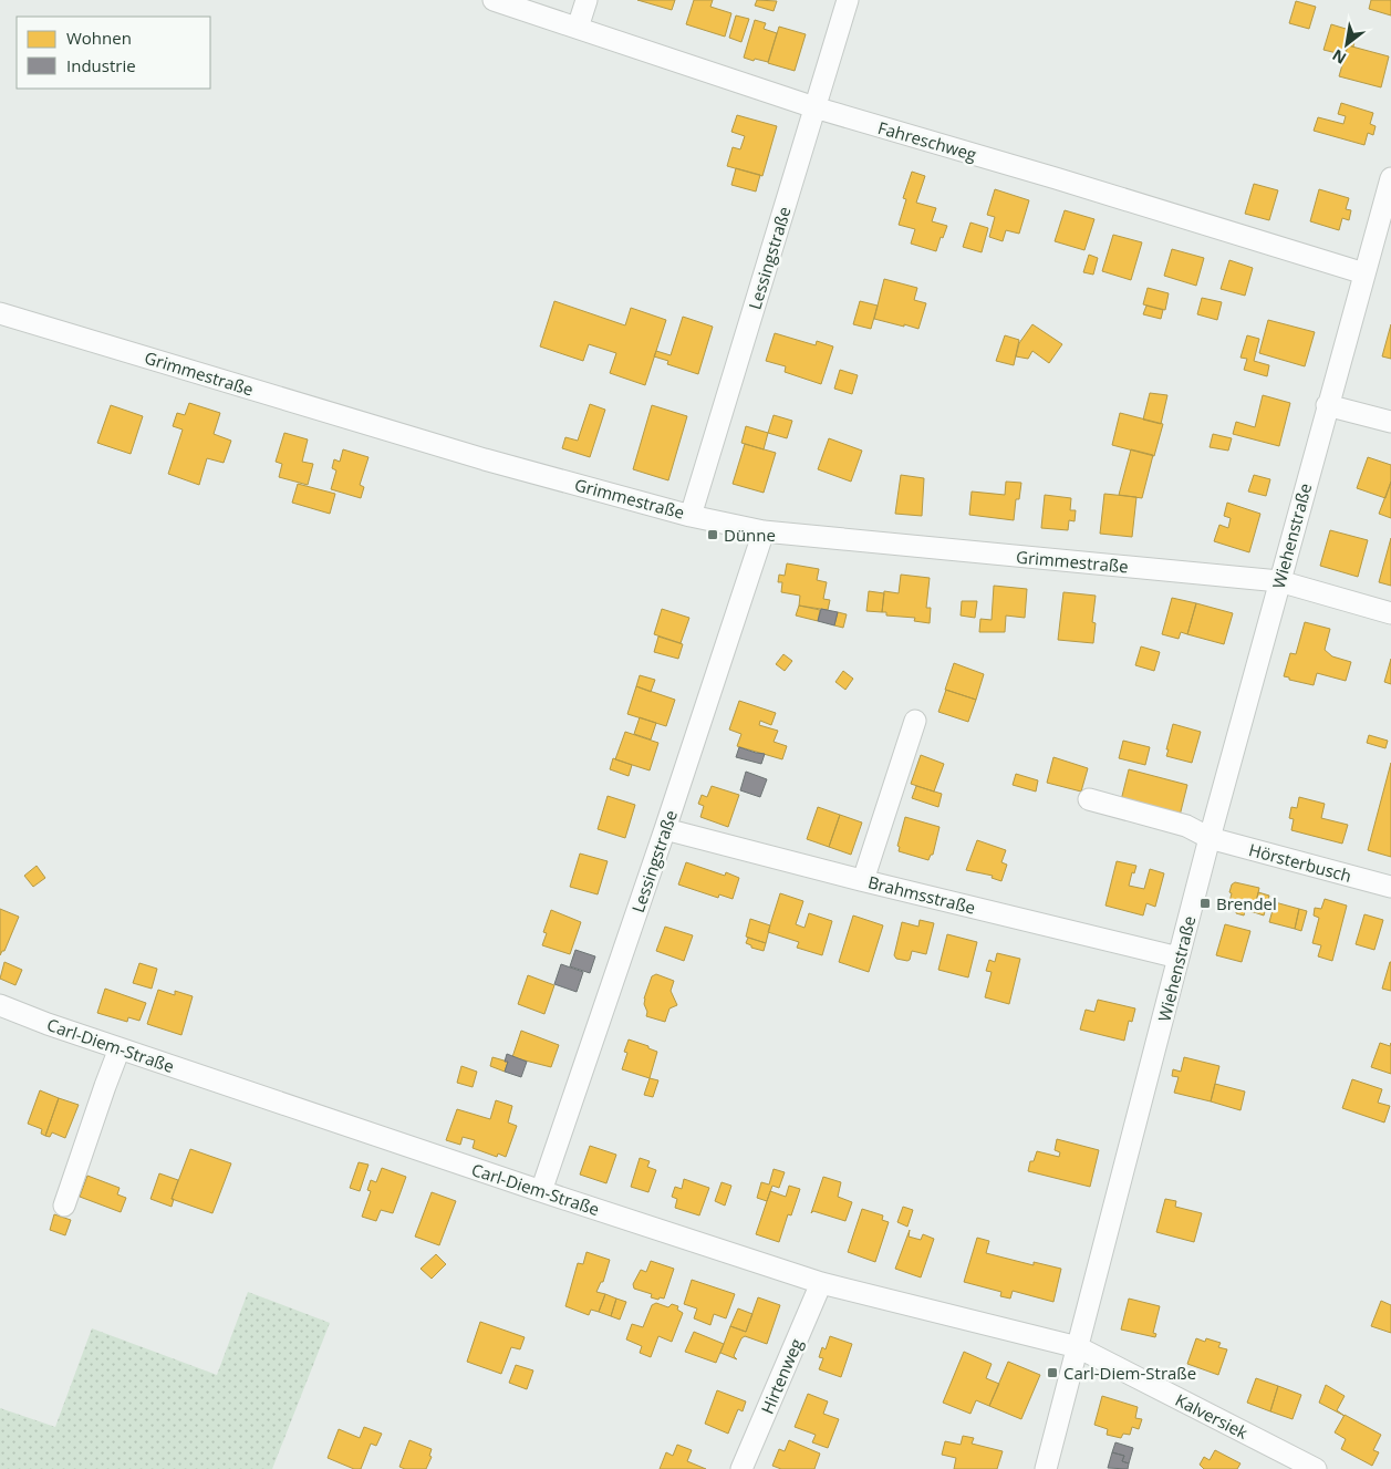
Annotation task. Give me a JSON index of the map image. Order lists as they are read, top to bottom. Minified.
{"streets":{"street":["Fahreschweg","Lessingstraße","Grimmestraße","Wiehenstraße","Hörsterbusch","Brahmsstraße","Carl-Diem-Straße","Hirtenweg","Kalversiek"]},"crossings":[["Fahreschweg","Lessingstraße"],["Fahreschweg","Wiehenstraße"],["Lessingstraße","Grimmestraße"],["Lessingstraße","Brahmsstraße"],["Lessingstraße","Carl-Diem-Straße"],["Grimmestraße","Wiehenstraße"],["Wiehenstraße","Hörsterbusch"],["Wiehenstraße","Brahmsstraße"],["Wiehenstraße","Carl-Diem-Straße"],["Wiehenstraße","Kalversiek"],["Carl-Diem-Straße","Hirtenweg"],["Carl-Diem-Straße","Kalversiek"]],"places":{"transit":["Dünne","Brendel","Carl-Diem-Straße"]},"legend":["Wohnen","Industrie"],"north":"bottom left"}
